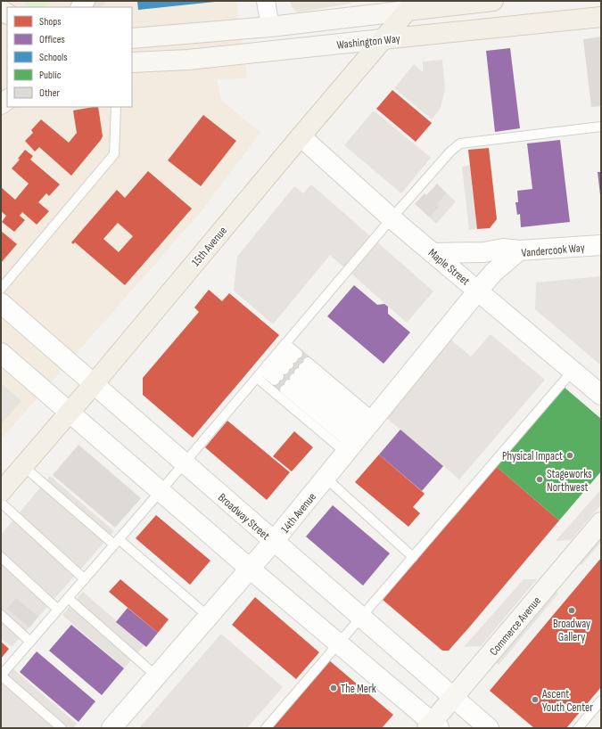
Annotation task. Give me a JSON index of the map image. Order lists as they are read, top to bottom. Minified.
{"streets":{"main road":["Washington Way","15th Avenue","Commerce Avenue"],"street":["Vandercook Way","Maple Street","14th Avenue","Broadway Street"]},"crossings":[["Washington Way","15th Avenue"],["15th Avenue","Maple Street"],["15th Avenue","Broadway Street"],["Vandercook Way","Maple Street"],["Vandercook Way","14th Avenue"],["Maple Street","14th Avenue"],["14th Avenue","Broadway Street"],["Broadway Street","Commerce Avenue"]],"places":["Physical Impact","Stageworks Northwest","Broadway Gallery","The Merk","Ascent Youth Center"],"legend":["Shops","Offices","Schools","Public","Other"]}
